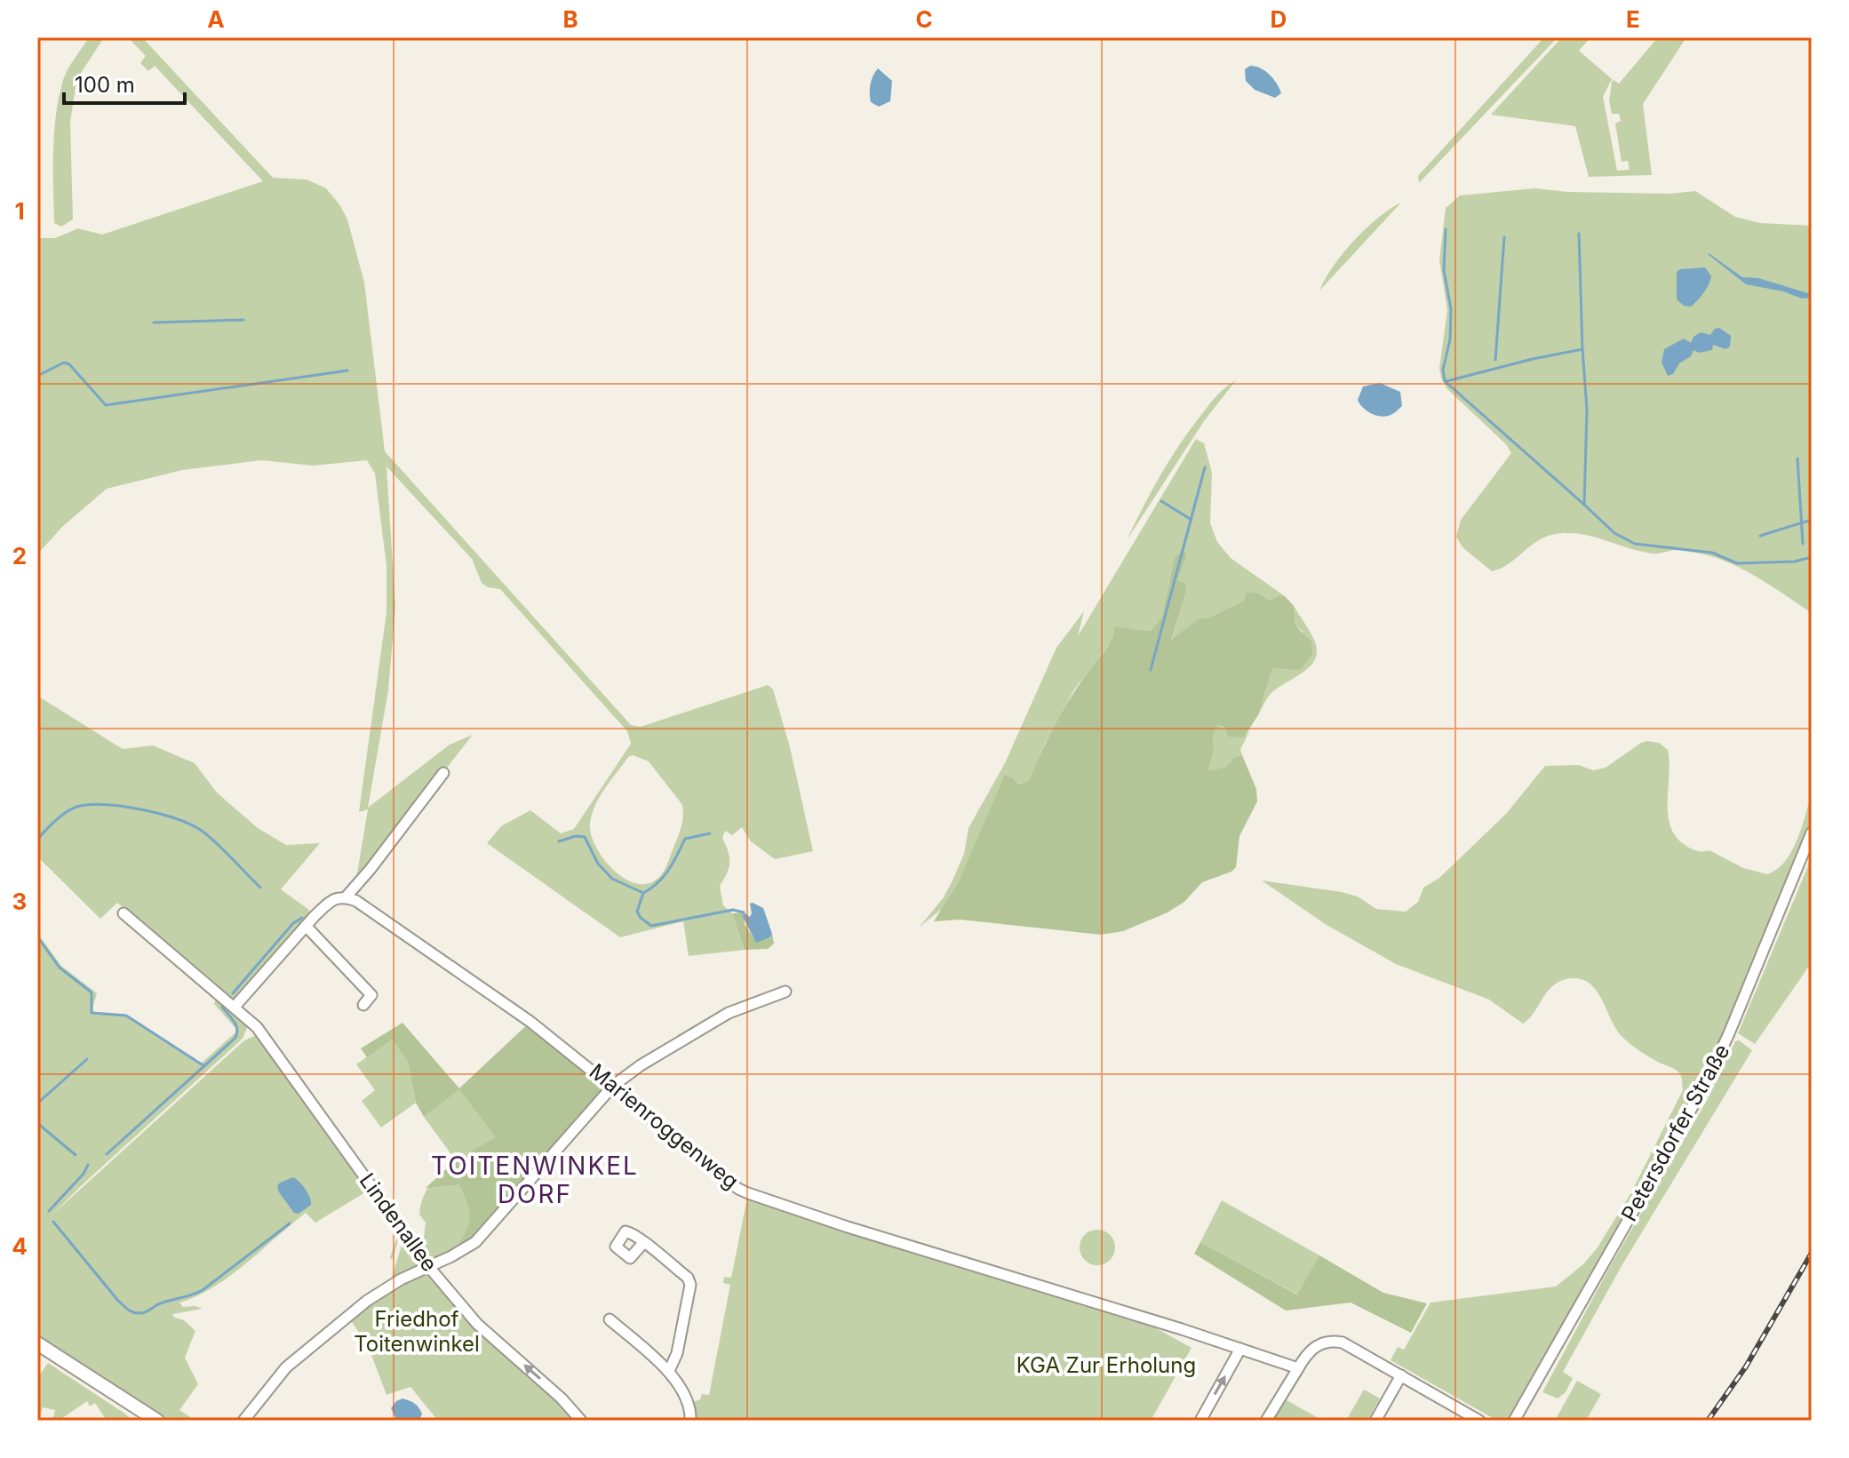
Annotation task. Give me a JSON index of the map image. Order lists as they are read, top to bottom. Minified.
{"streets":{"street":["Marienroggenweg","Petersdorfer Straße","Lindenallee"]},"districts":["TOITENWINKEL DORF"],"parks":["Friedhof Toitenwinkel","KGA Zur Erholung"],"scale_bar":"100 m","grid":{"columns":["A","B","C","D","E"],"rows":["1","2","3","4"]}}
